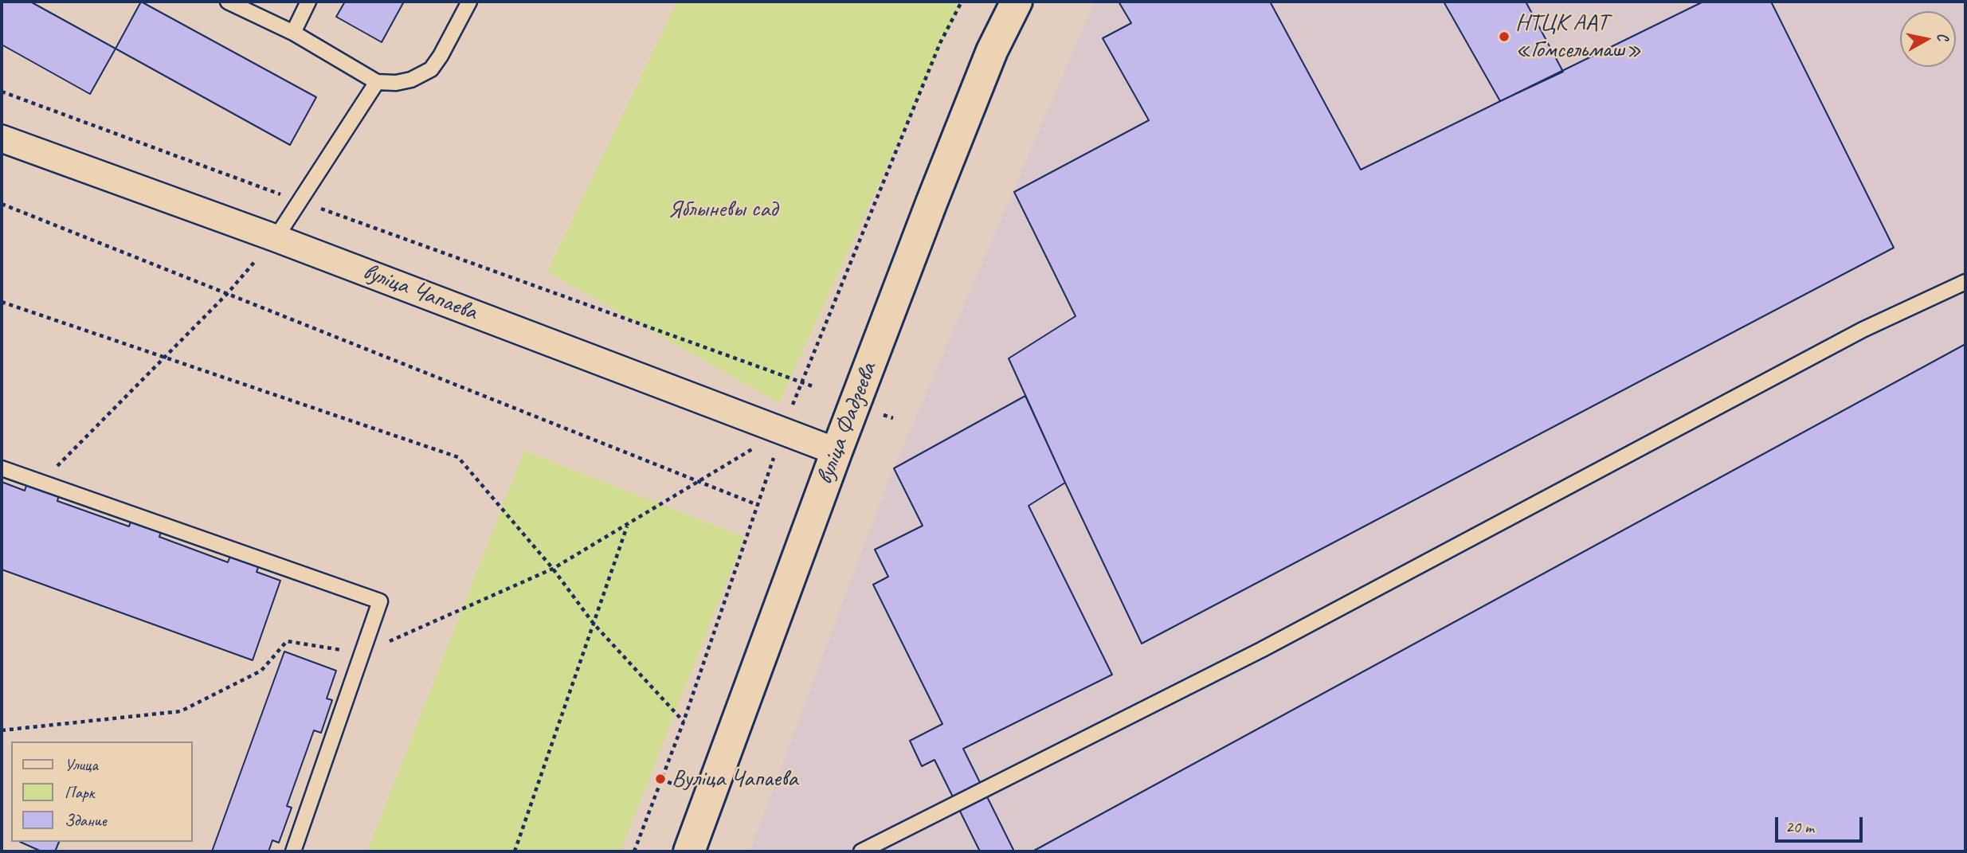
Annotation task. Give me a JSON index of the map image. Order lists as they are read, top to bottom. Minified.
{"streets":{"street":["вуліца Чапаева","вуліца Фадзеева"]},"crossings":[["вуліца Чапаева","вуліца Фадзеева"]],"parks":["Яблыневы сад"],"places":["НТЦК ААТ «Гомсельмаш»","Вуліца Чапаева"],"legend":["Улица","Парк","Здание"],"scale_bar":"20 m","north":"right"}
